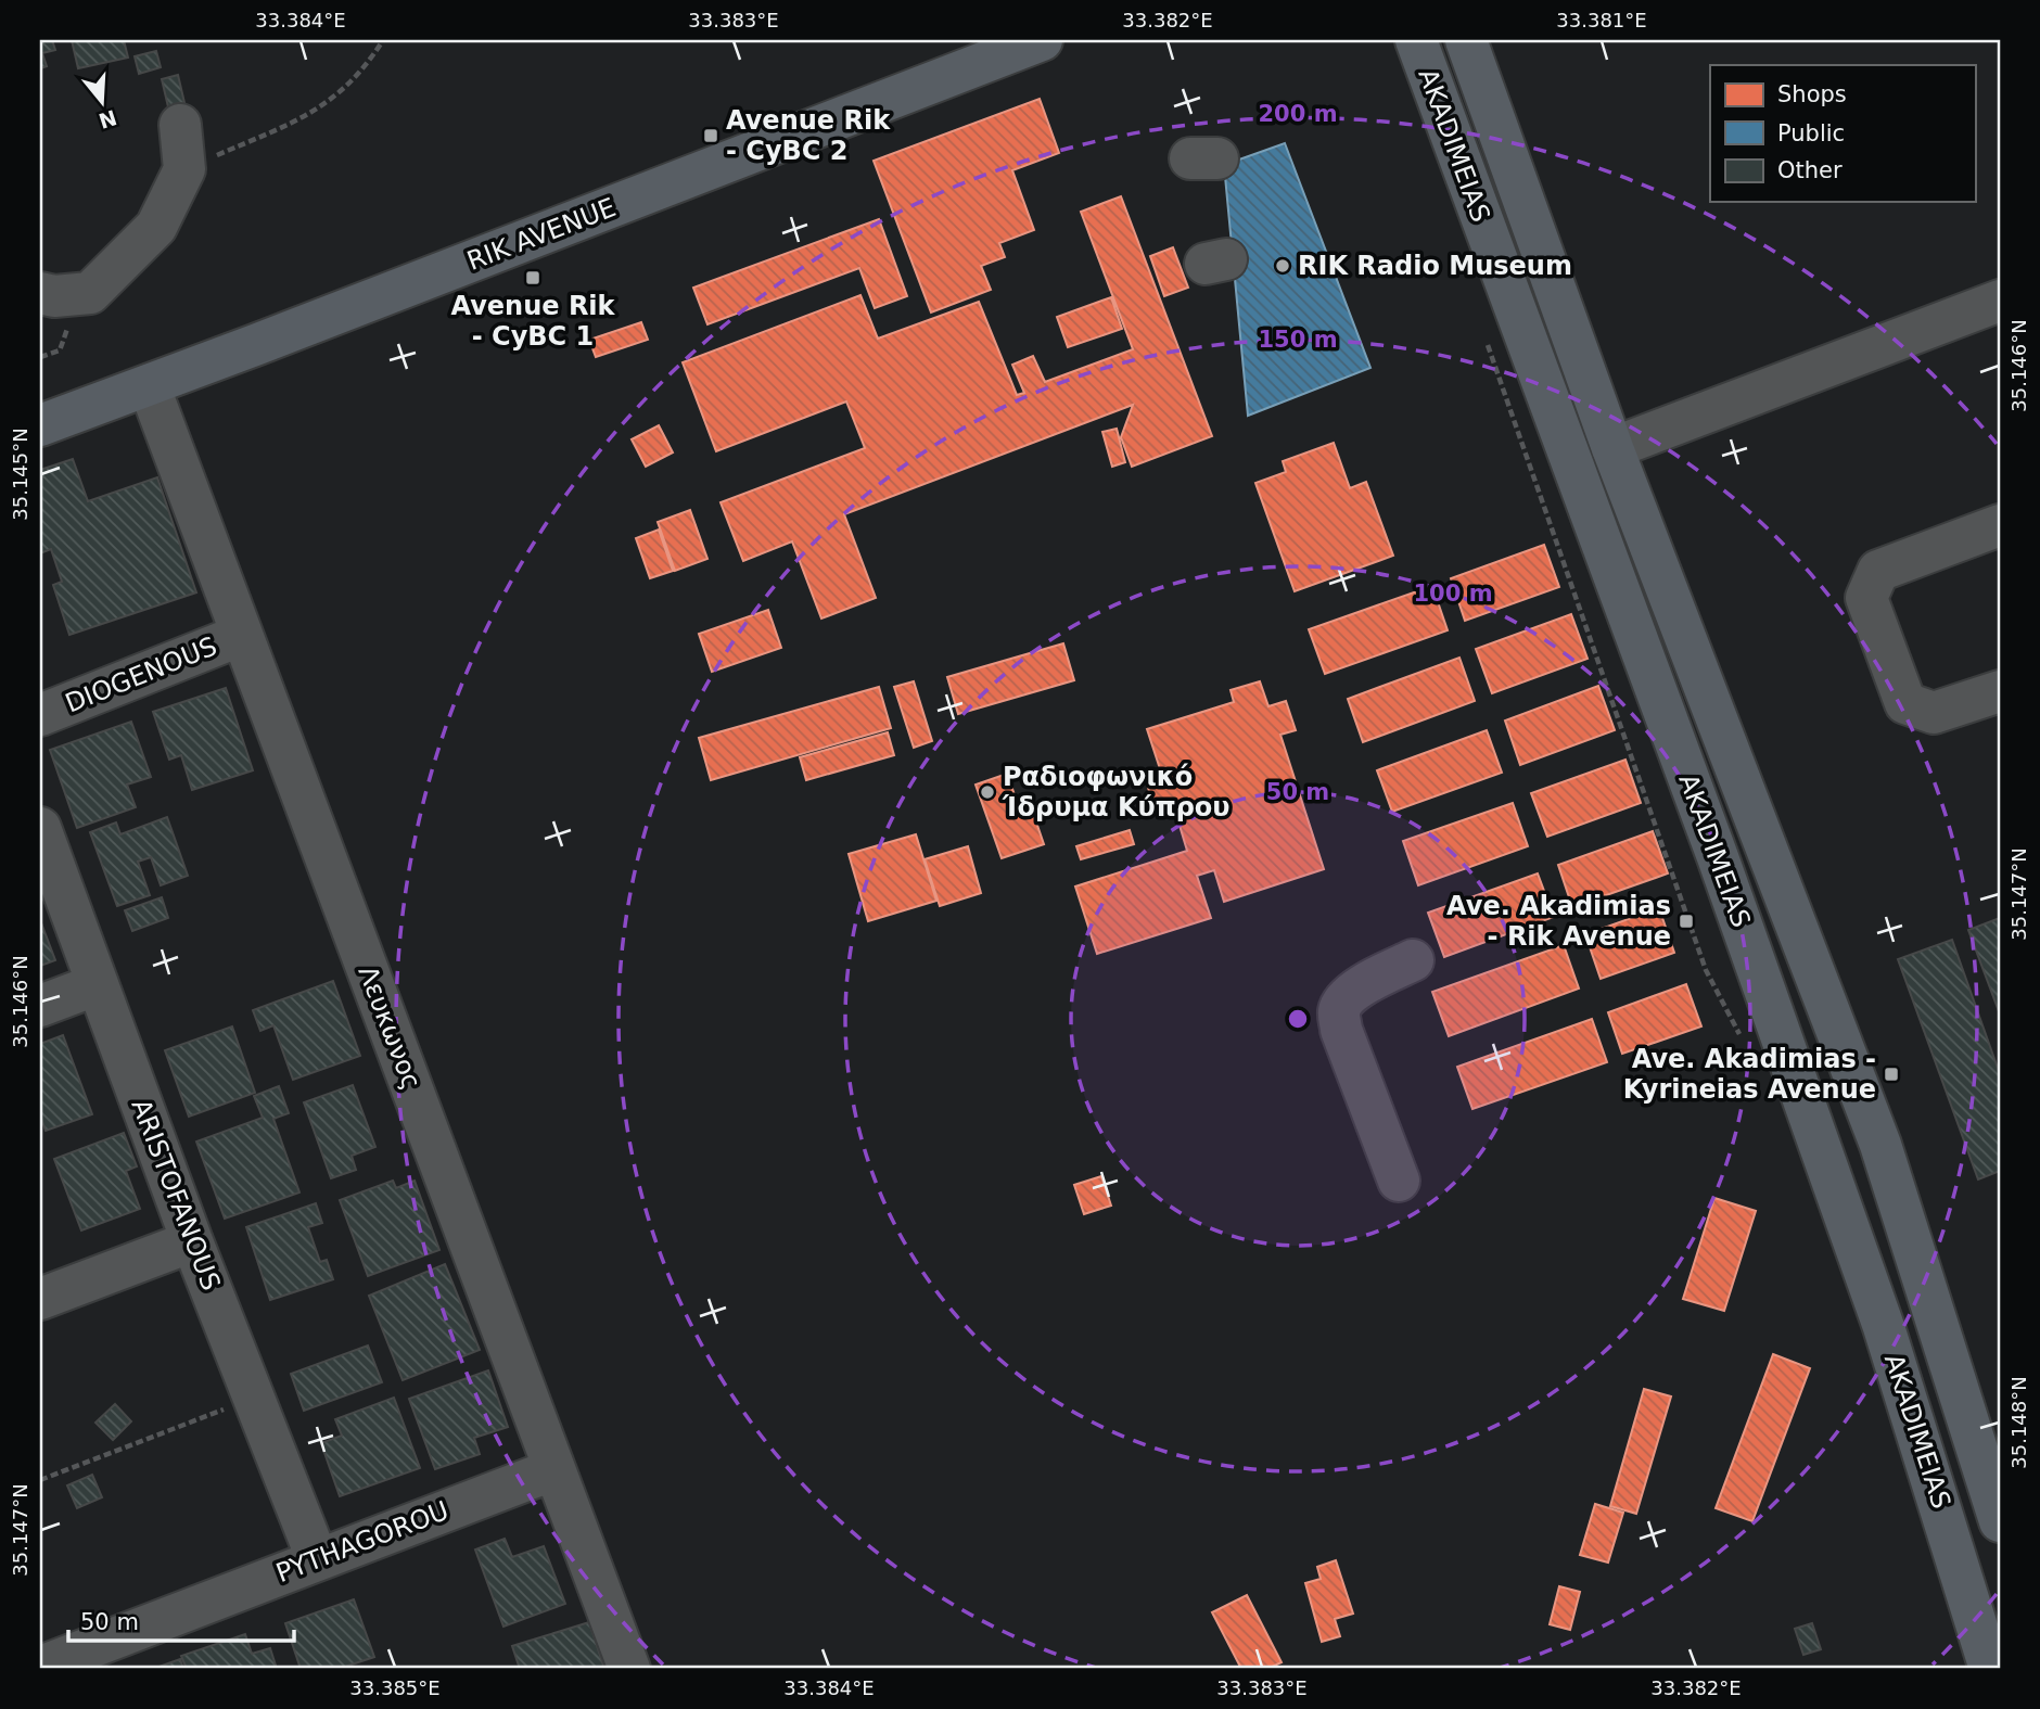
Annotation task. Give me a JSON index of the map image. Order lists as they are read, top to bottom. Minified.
{"streets":{"main road":["AKADIMEIAS","RIK AVENUE"],"street":["DIOGENOUS","Λευκωνος","ARISTOFANOUS","PYTHAGOROU"]},"crossings":[["RIK AVENUE","Λευκωνος"],["DIOGENOUS","Λευκωνος"],["Λευκωνος","PYTHAGOROU"],["ARISTOFANOUS","PYTHAGOROU"]],"places":{"transit":["Avenue Rik - CyBC 2","Avenue Rik - CyBC 1","Ave. Akadimias - Rik Avenue","Ave. Akadimias - Kyrineias Avenue"],"other":["RIK Radio Museum","Ραδιοφωνικό Ίδρυμα Κύπρου"]},"legend":["Shops","Public","Other"],"scale_bar":"50 m","north":"bottom","coordinates":["33.384°E","33.383°E","33.382°E","33.381°E","35.146°N","35.145°N","35.147°N","35.148°N","33.385°E"],"rings":["200 m","150 m","100 m","50 m"]}
